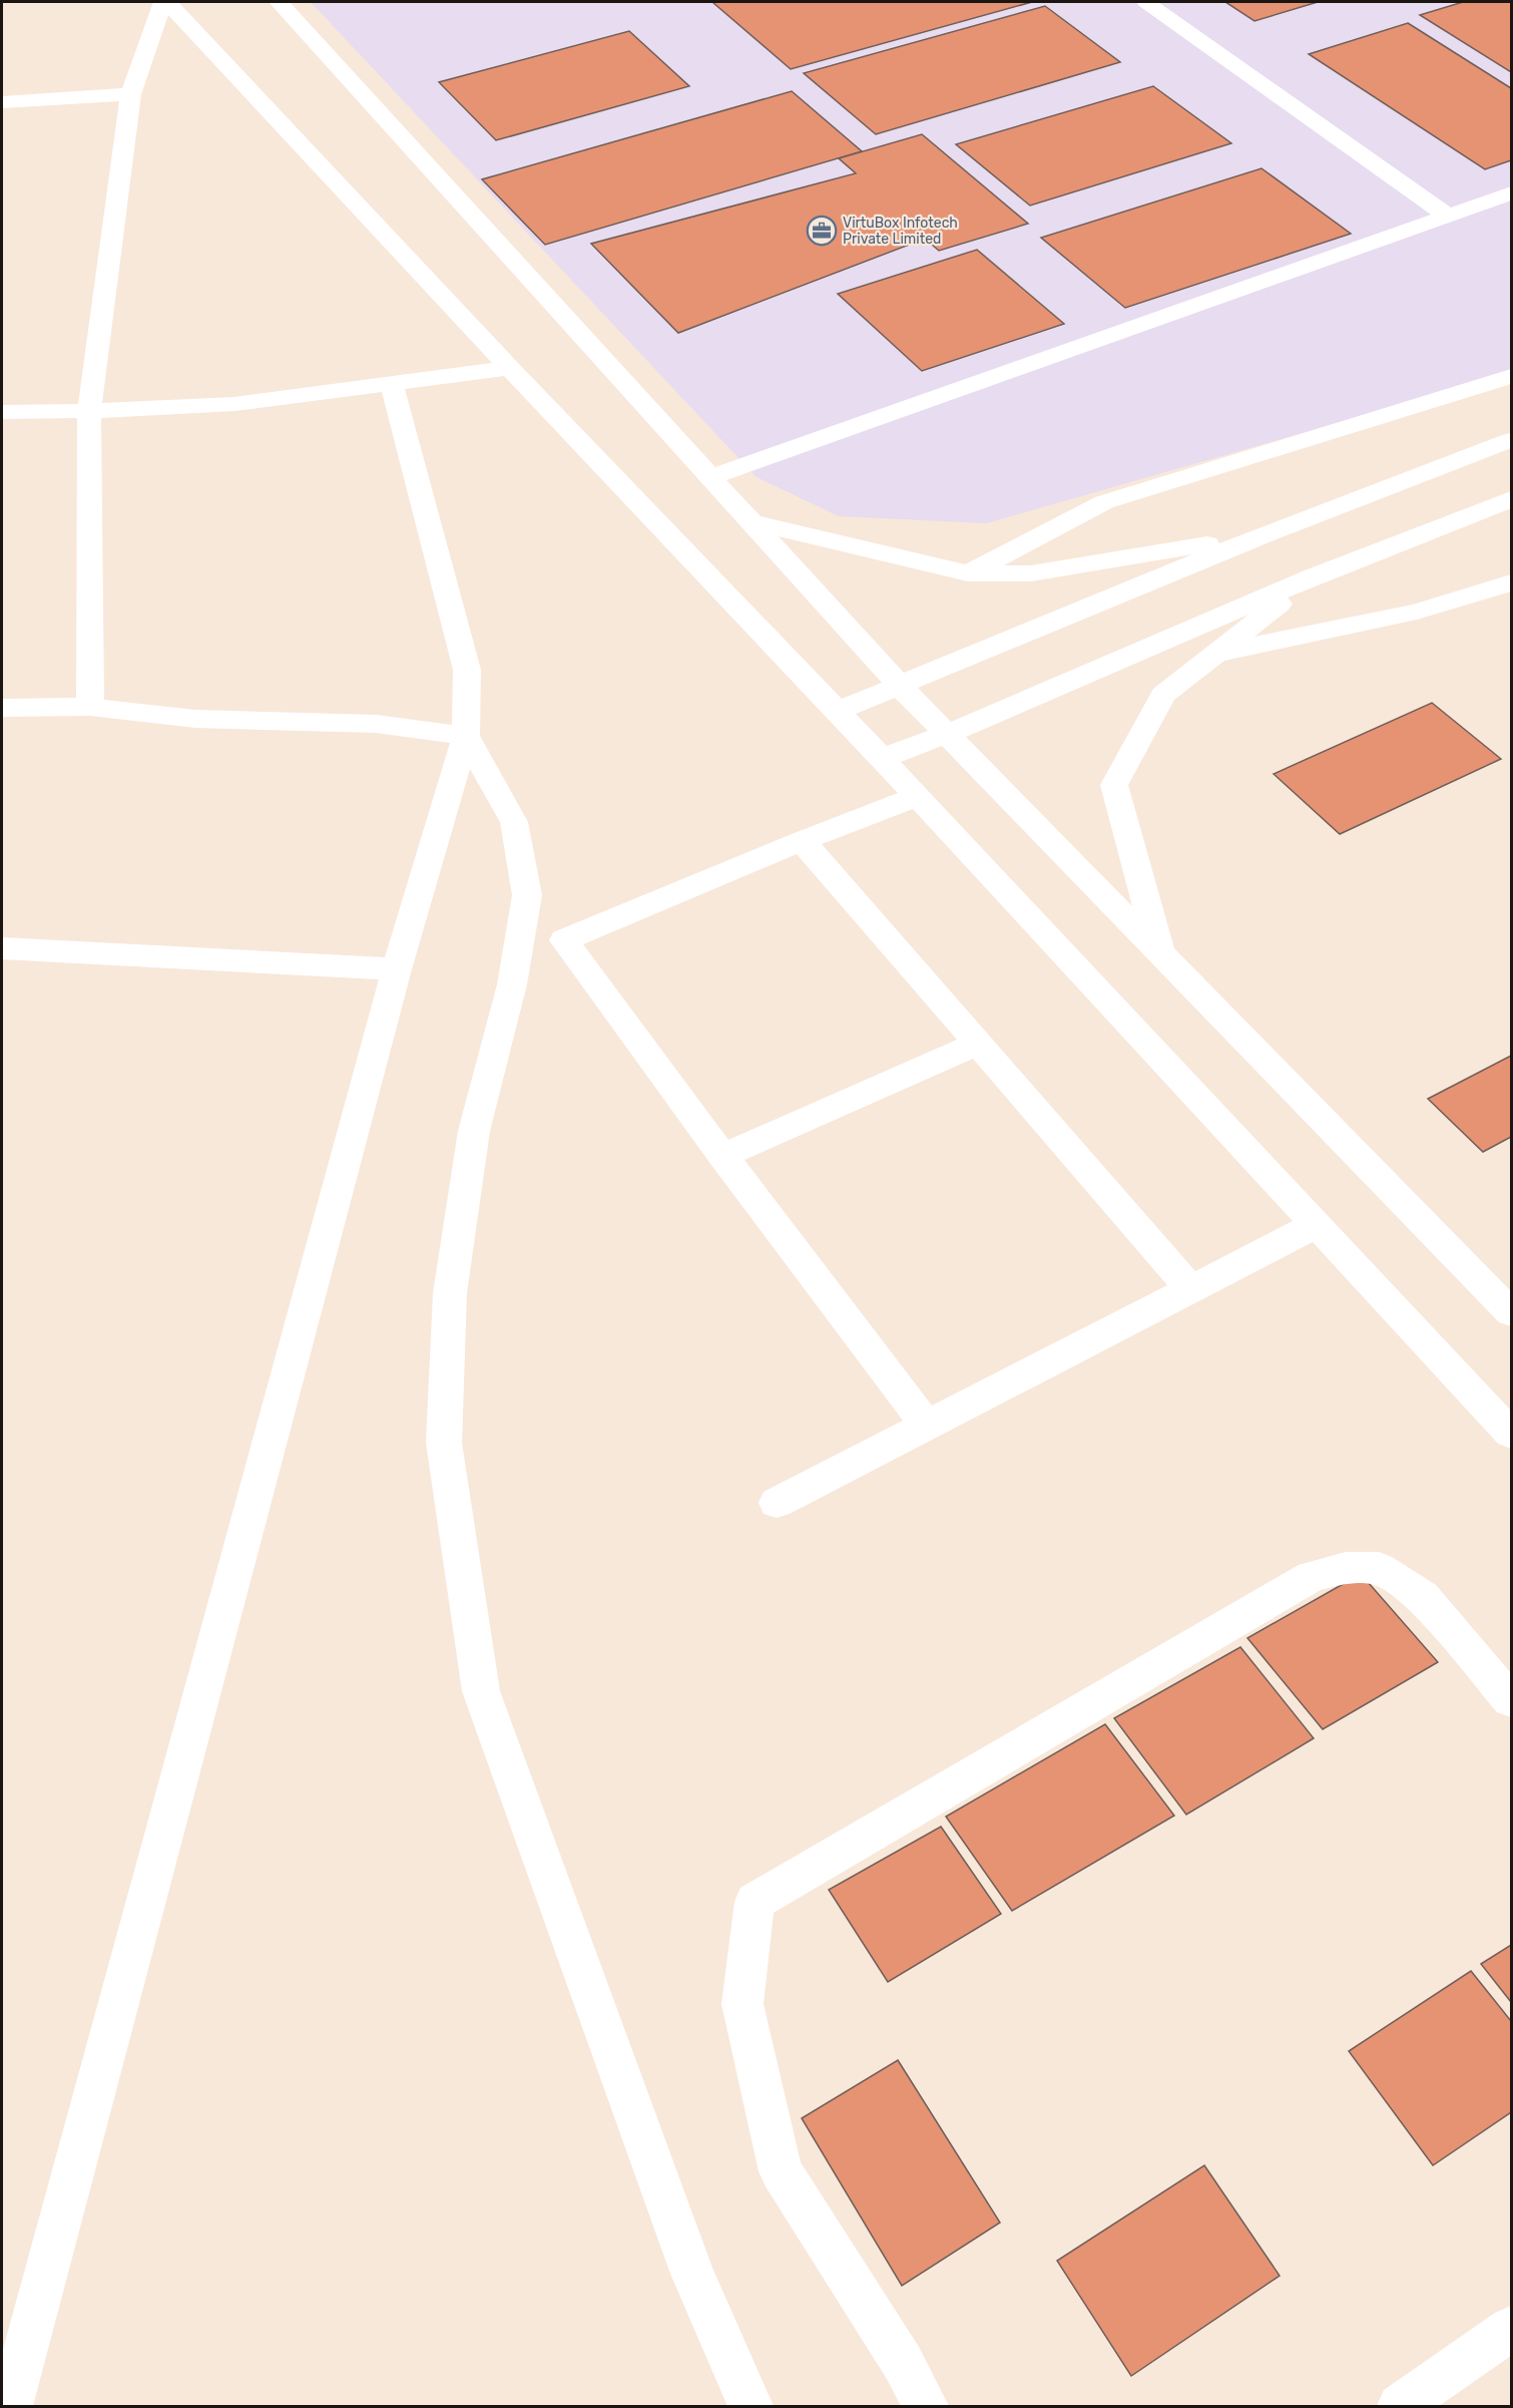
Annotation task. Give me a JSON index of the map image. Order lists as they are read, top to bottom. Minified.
{"places":{"office":["VirtuBox Infotech Private Limited"]}}
